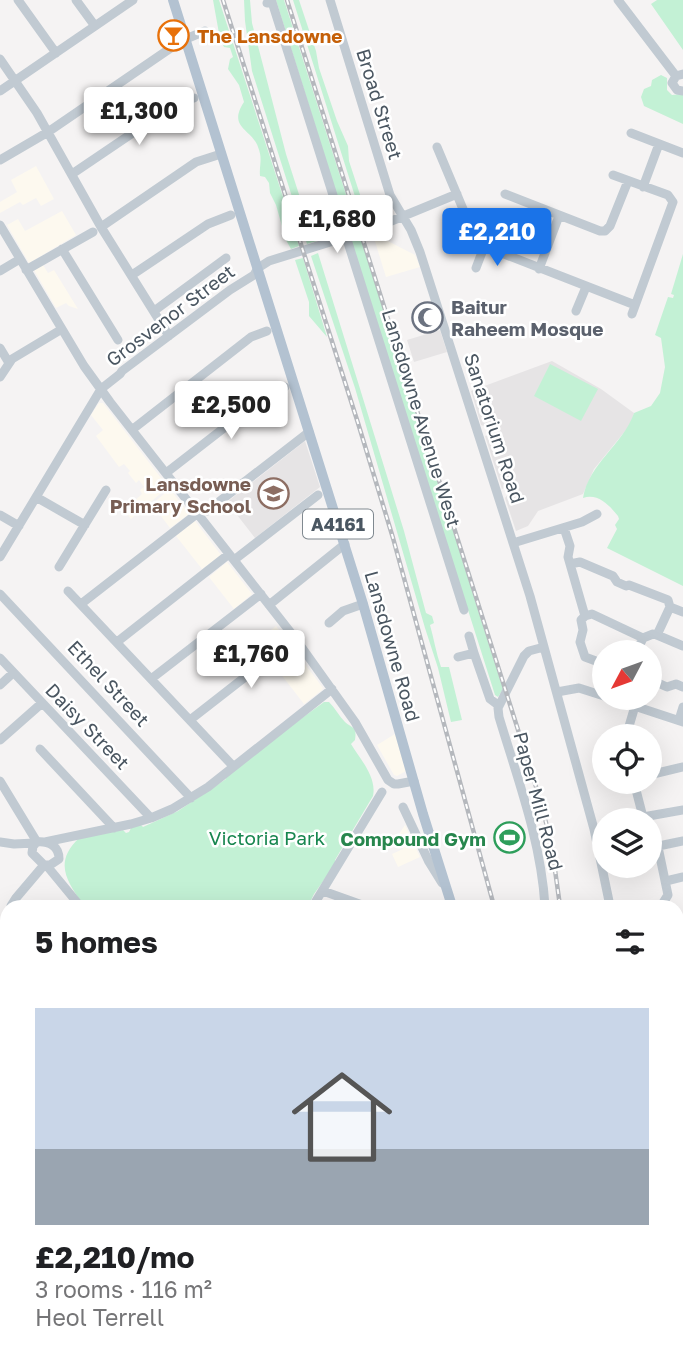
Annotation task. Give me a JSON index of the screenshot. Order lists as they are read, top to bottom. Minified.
{"streets":{"main road":["A4161","Lansdowne Road"],"street":["Broad Street","Grosvenor Street","Lansdowne Avenue West","Sanatorium Road","Ethel Street","Daisy Street","Paper Mill Road"]},"crossings":[["Broad Street","Sanatorium Road"],["Grosvenor Street","Lansdowne Road"],["A4161","Lansdowne Road"]],"parks":["Victoria Park"],"places":{"bar":["The Lansdowne"],"mosque":["Baitur Raheem Mosque"],"school or university":["Lansdowne Primary School"],"sports":["Compound Gym"]},"north":"bottom left","page":{"price":["£1,300","£1,680","£2,210","£2,500","£1,760"],"heading":"5 homes","list":[{"name":"£2,210/mo","note":"3 rooms · 116 m² · Heol Terrell"}]}}
